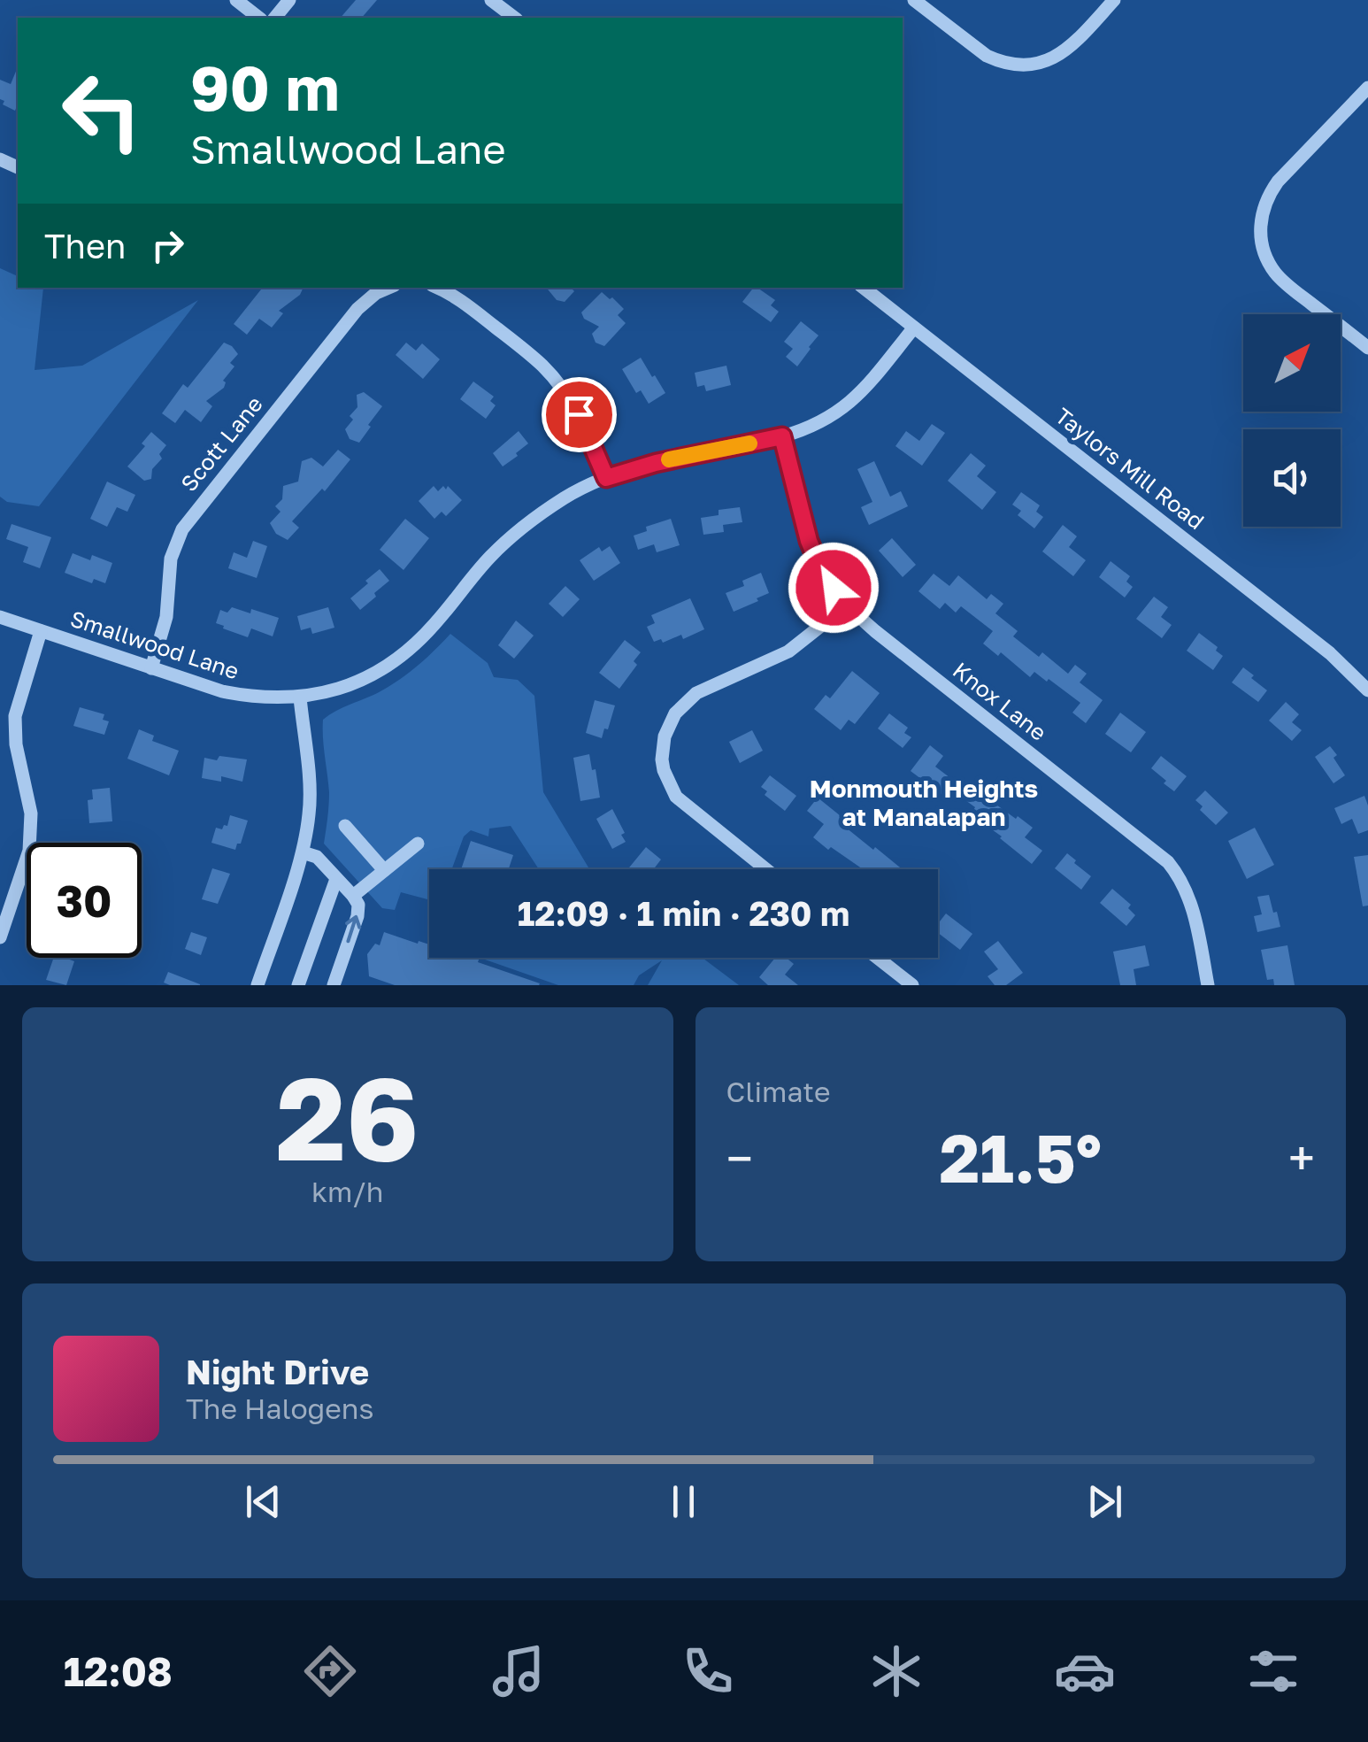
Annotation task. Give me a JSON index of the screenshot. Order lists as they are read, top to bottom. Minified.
{"streets":{"street":["Scott Lane","Taylors Mill Road","Smallwood Lane","Knox Lane"]},"crossings":[["Scott Lane","Smallwood Lane"],["Taylors Mill Road","Smallwood Lane"],["Smallwood Lane","Knox Lane"]],"districts":["Monmouth Heights at Manalapan"],"north":"top right","page":{"turn":["90 m","Smallwood Lane"],"then":"Then","limit":"30","trip":"12:09 · 1 min · 230 m","tile":[["26","km/h"],"Climate"],"heat":["−","21.5°","+"],"song":["Night Drive","The Halogens"],"tabs":"12:08"}}
